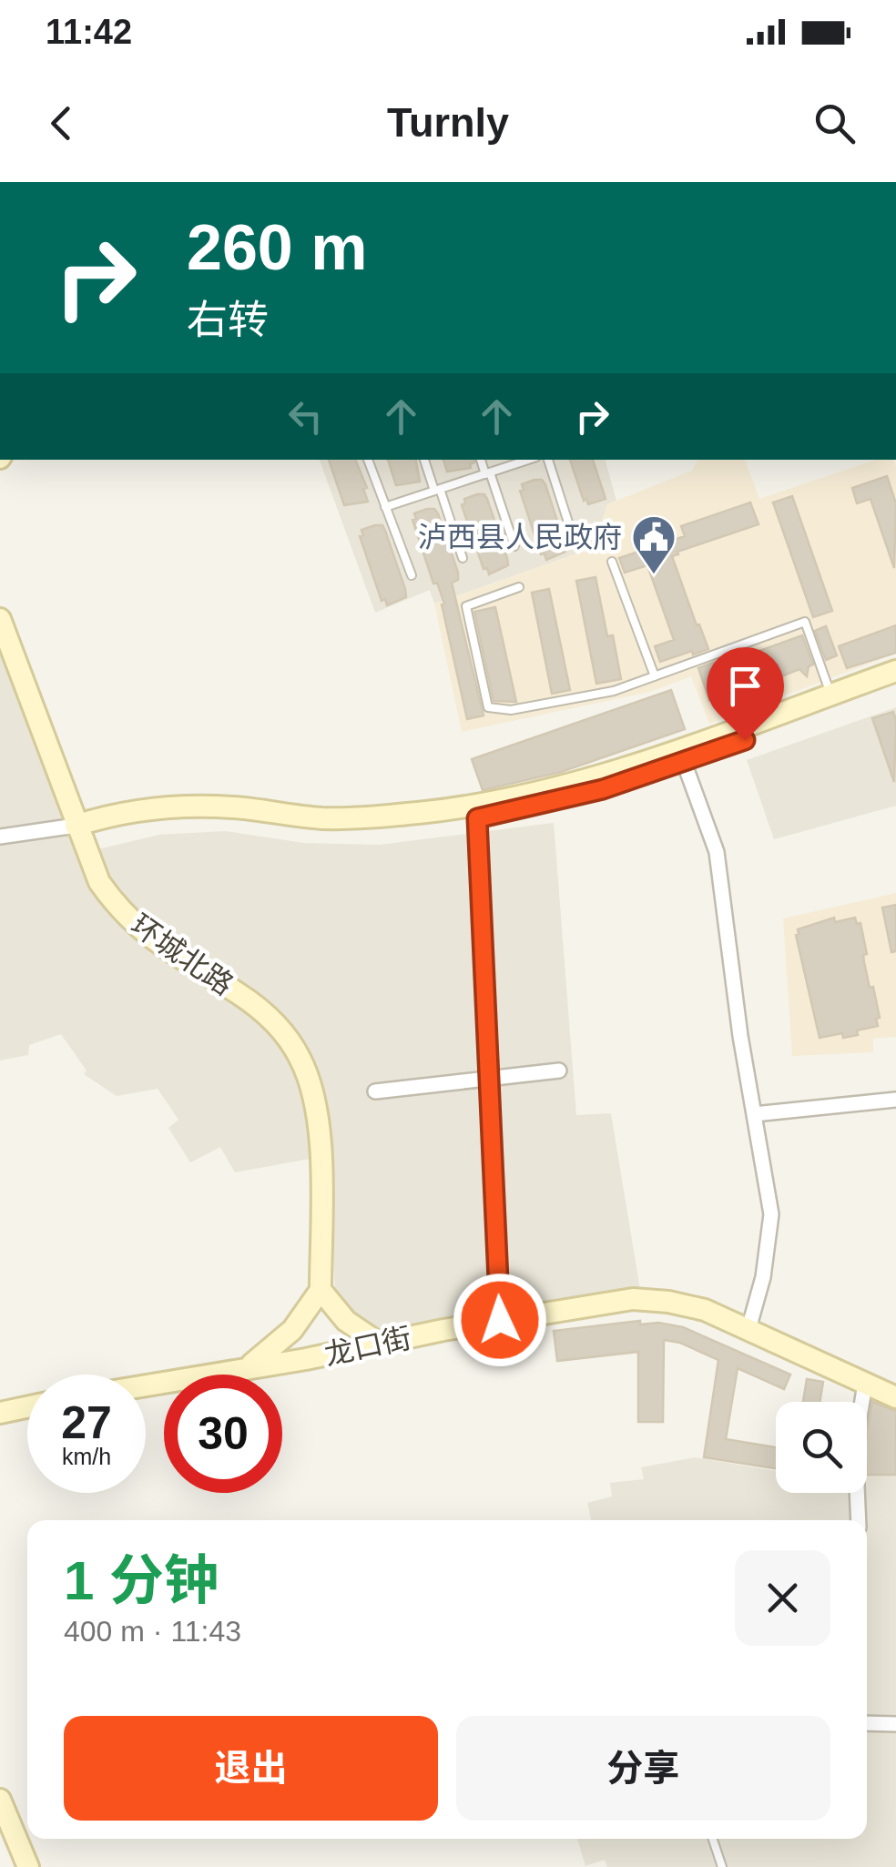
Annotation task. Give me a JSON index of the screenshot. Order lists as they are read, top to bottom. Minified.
{"streets":{"main road":["环城北路","龙口街"]},"places":{"public building":["泸西县人民政府"]},"page":{"status":"11:42","header":"Turnly","turn":["260 m","右转"],"speed":"27 km/h","limit":"30","heading":["1 分钟","400 m · 11:43"],"buttons":["退出","分享"]}}
